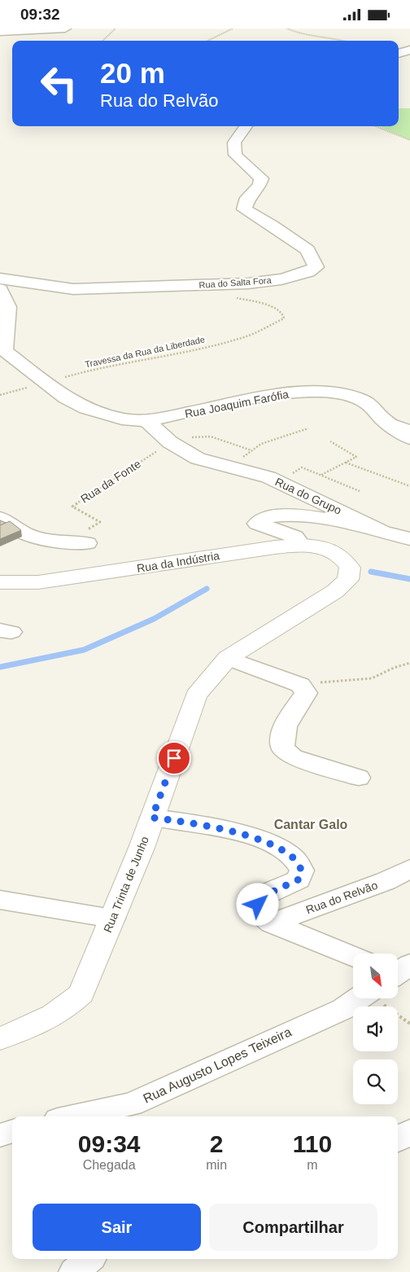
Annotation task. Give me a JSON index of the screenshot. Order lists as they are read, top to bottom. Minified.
{"streets":{"street":["Rua do Salta Fora","Rua Joaquim Farófia","Rua do Grupo","Rua da Indústria","Rua Trinta de Junho","Rua do Relvão","Rua Augusto Lopes Teixeira"],"path":["Travessa da Rua da Liberdade","Rua da Fonte"]},"crossings":[["Travessa da Rua da Liberdade","Rua Joaquim Farófia"],["Rua Joaquim Farófia","Rua do Grupo"],["Rua da Fonte","Rua do Grupo"],["Rua da Indústria","Rua Trinta de Junho"]],"districts":["Cantar Galo"],"north":"bottom right","page":{"status":"09:32","turn":["20 m","Rua do Relvão"],"eta":["09:34","Chegada","2","min","110","m"],"buttons":["Sair","Compartilhar"]}}
